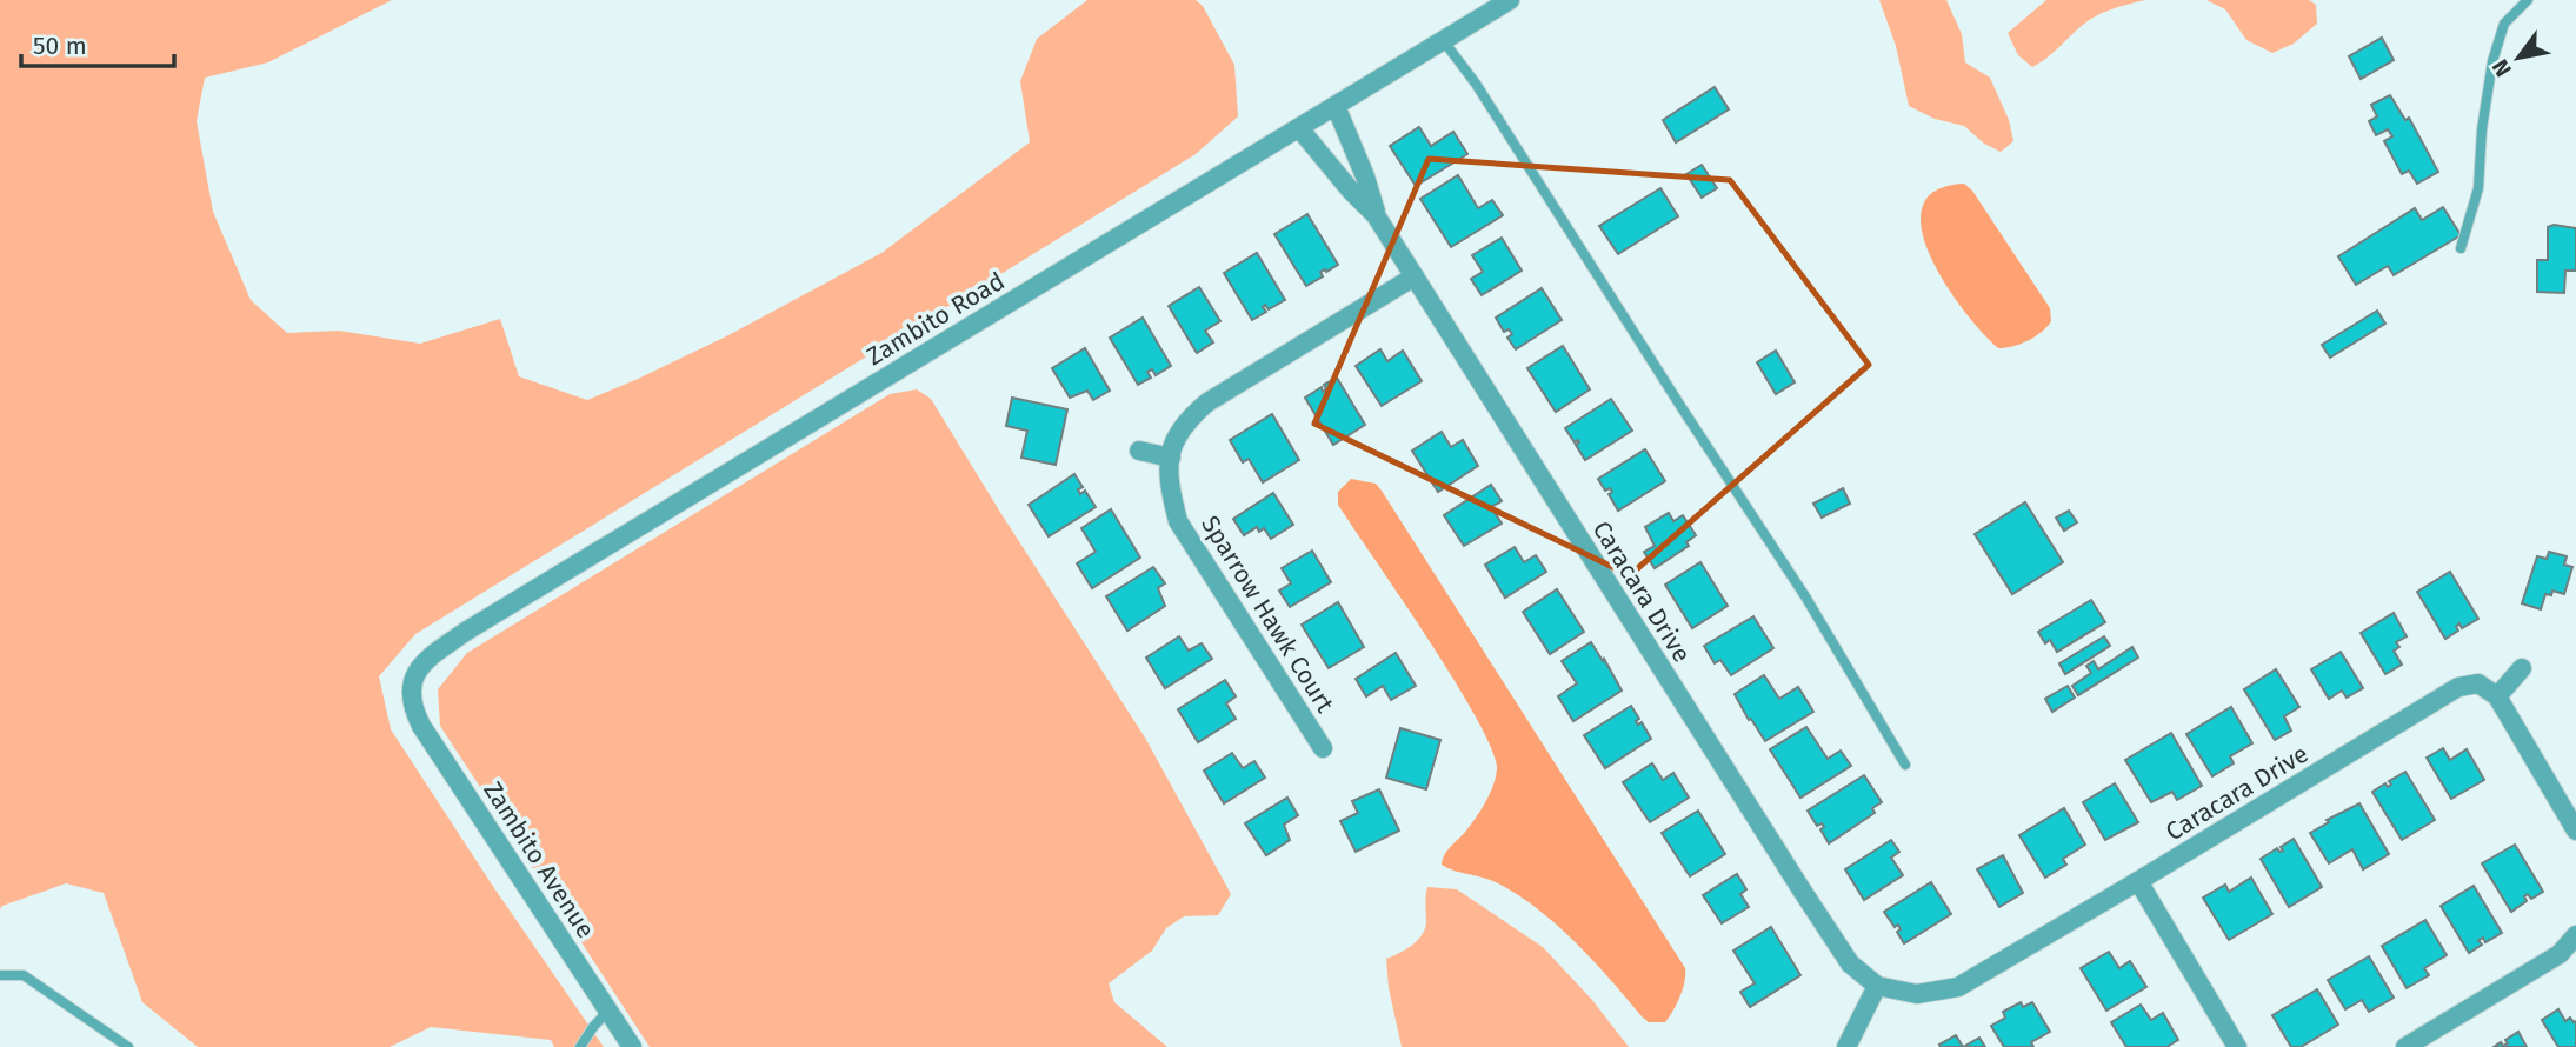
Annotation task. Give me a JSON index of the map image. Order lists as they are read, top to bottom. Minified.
{"streets":{"street":["Zambito Road","Caracara Drive","Sparrow Hawk Court","Zambito Avenue"]},"crossings":[["Zambito Road","Caracara Drive"],["Zambito Road","Zambito Avenue"],["Caracara Drive","Sparrow Hawk Court"]],"scale_bar":"50 m","north":"bottom left"}
